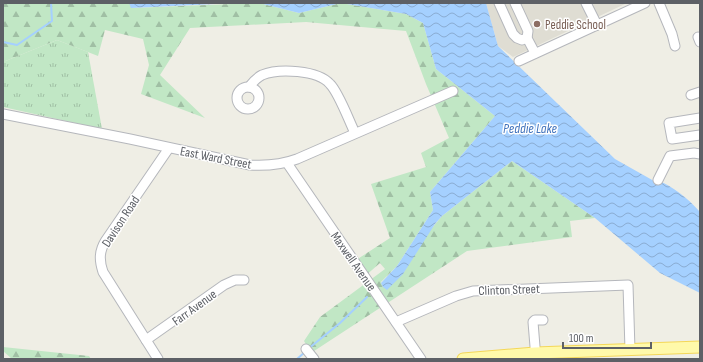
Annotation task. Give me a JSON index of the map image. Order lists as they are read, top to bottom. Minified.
{"streets":{"street":["East Ward Street","Davison Road","Maxwell Avenue","Clinton Street","Farr Avenue"]},"crossings":[["East Ward Street","Davison Road"],["East Ward Street","Maxwell Avenue"],["Davison Road","Farr Avenue"],["Maxwell Avenue","Clinton Street"]],"water":["Peddie Lake"],"places":["Peddie School"],"scale_bar":"100 m"}
